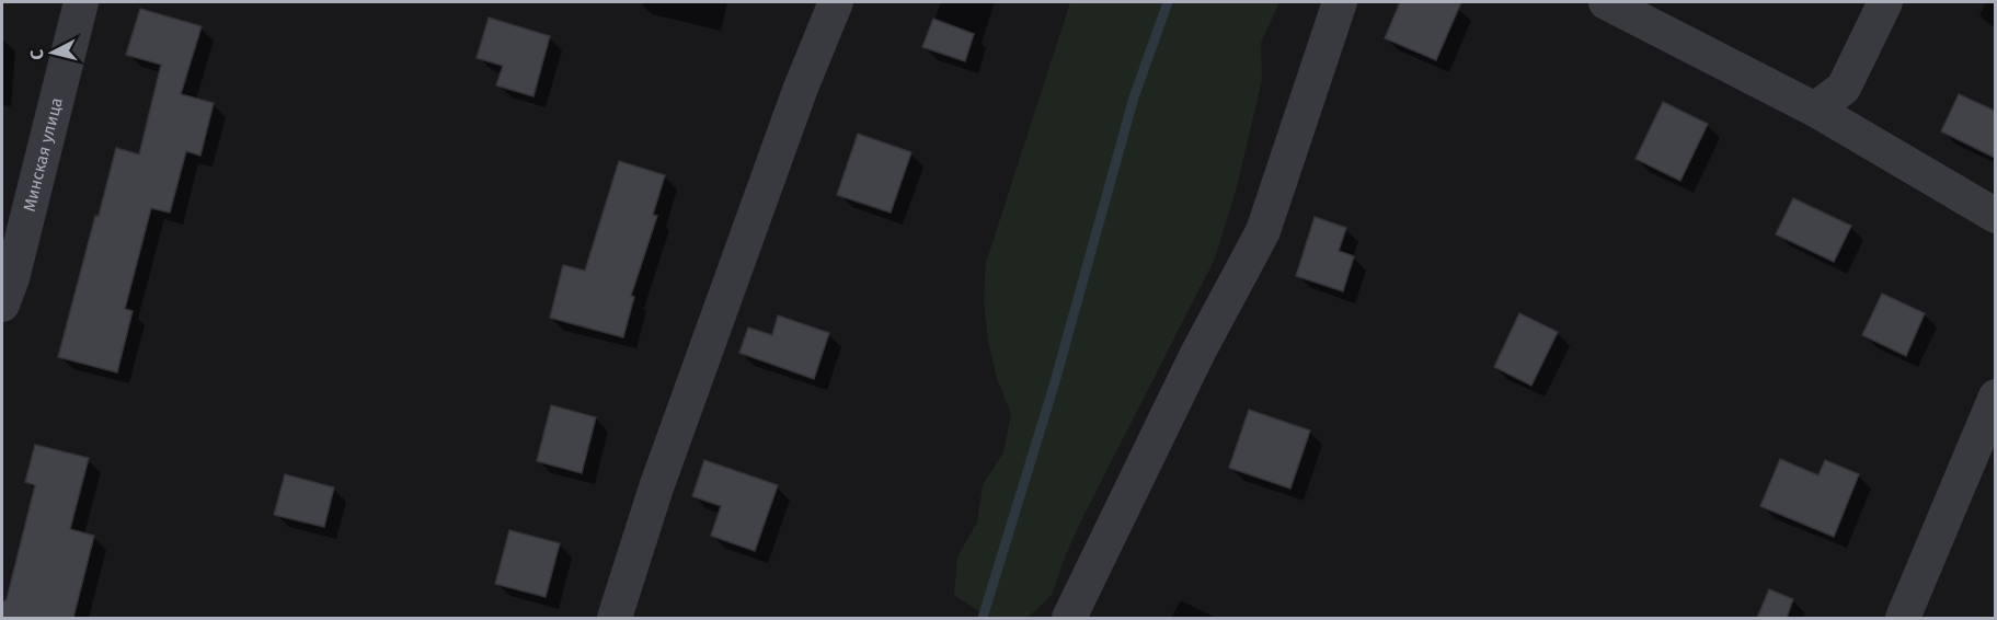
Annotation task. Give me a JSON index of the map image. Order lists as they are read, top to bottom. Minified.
{"streets":{"street":["Минская улица"]},"north":"left"}
